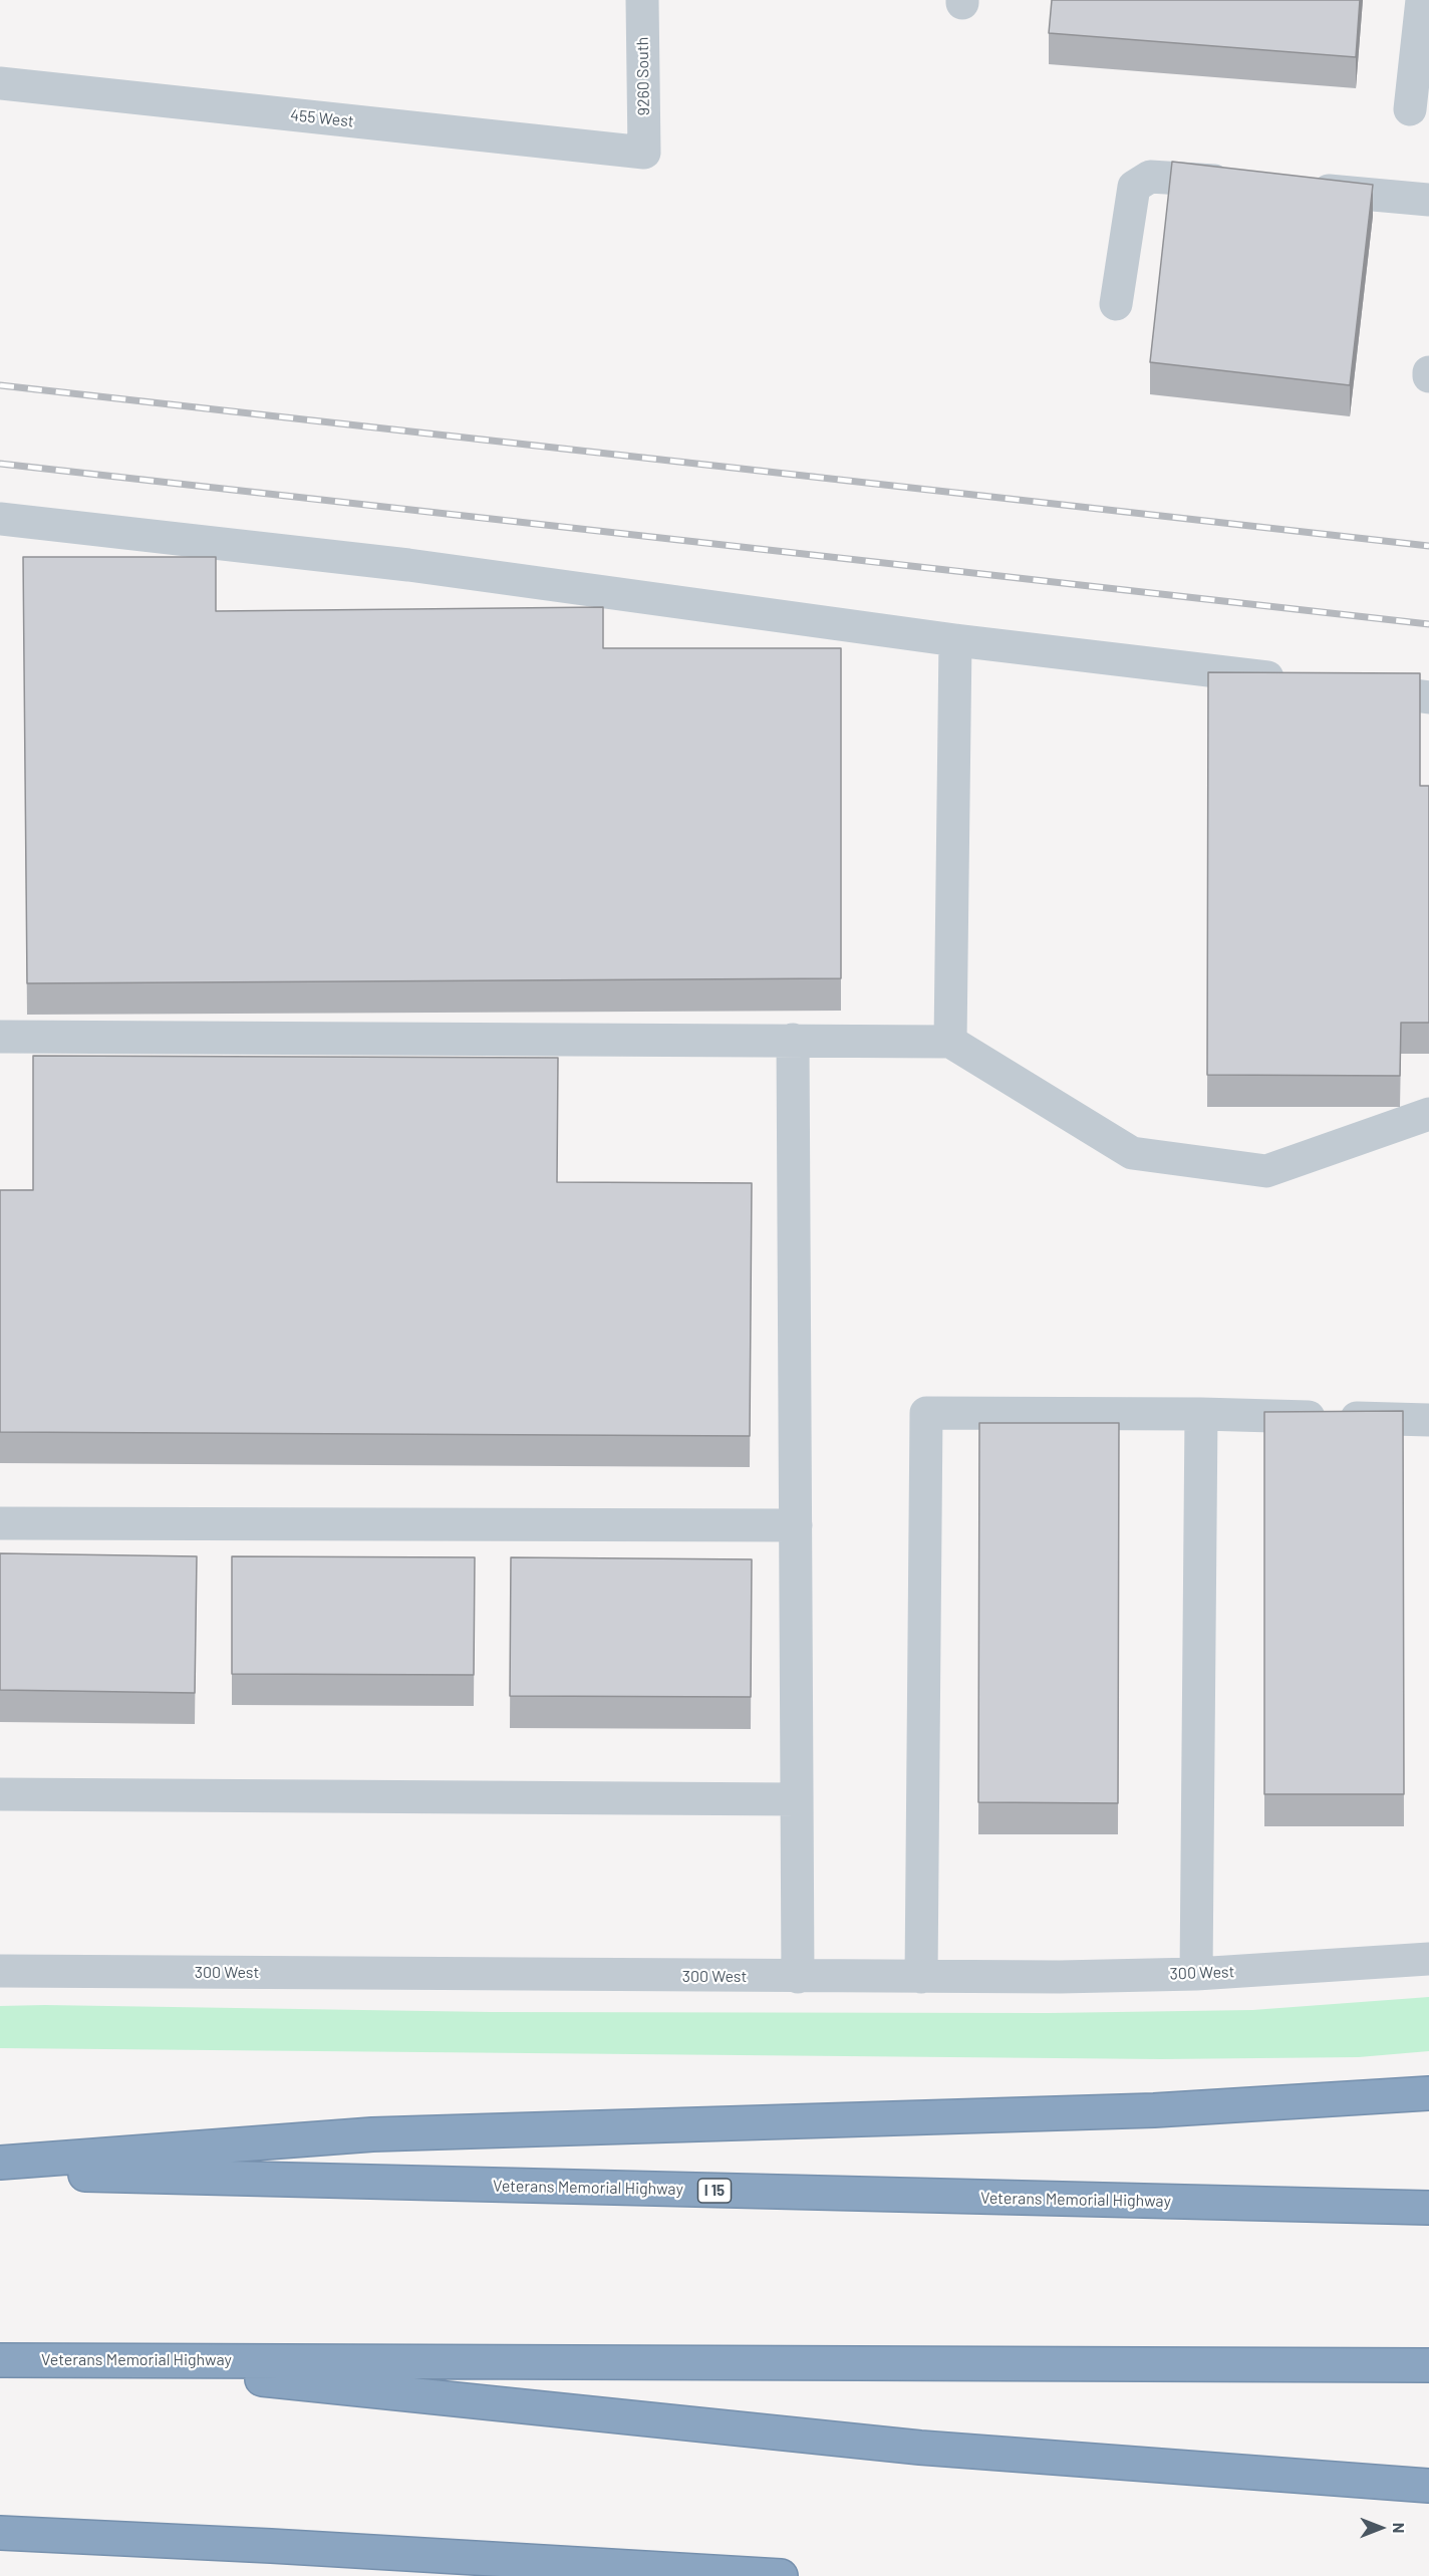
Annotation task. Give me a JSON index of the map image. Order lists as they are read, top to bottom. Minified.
{"streets":{"highway":["Veterans Memorial Highway","I 15"],"street":["9260 South","455 West","300 West"]},"crossings":[["9260 South","455 West"]],"north":"right"}
